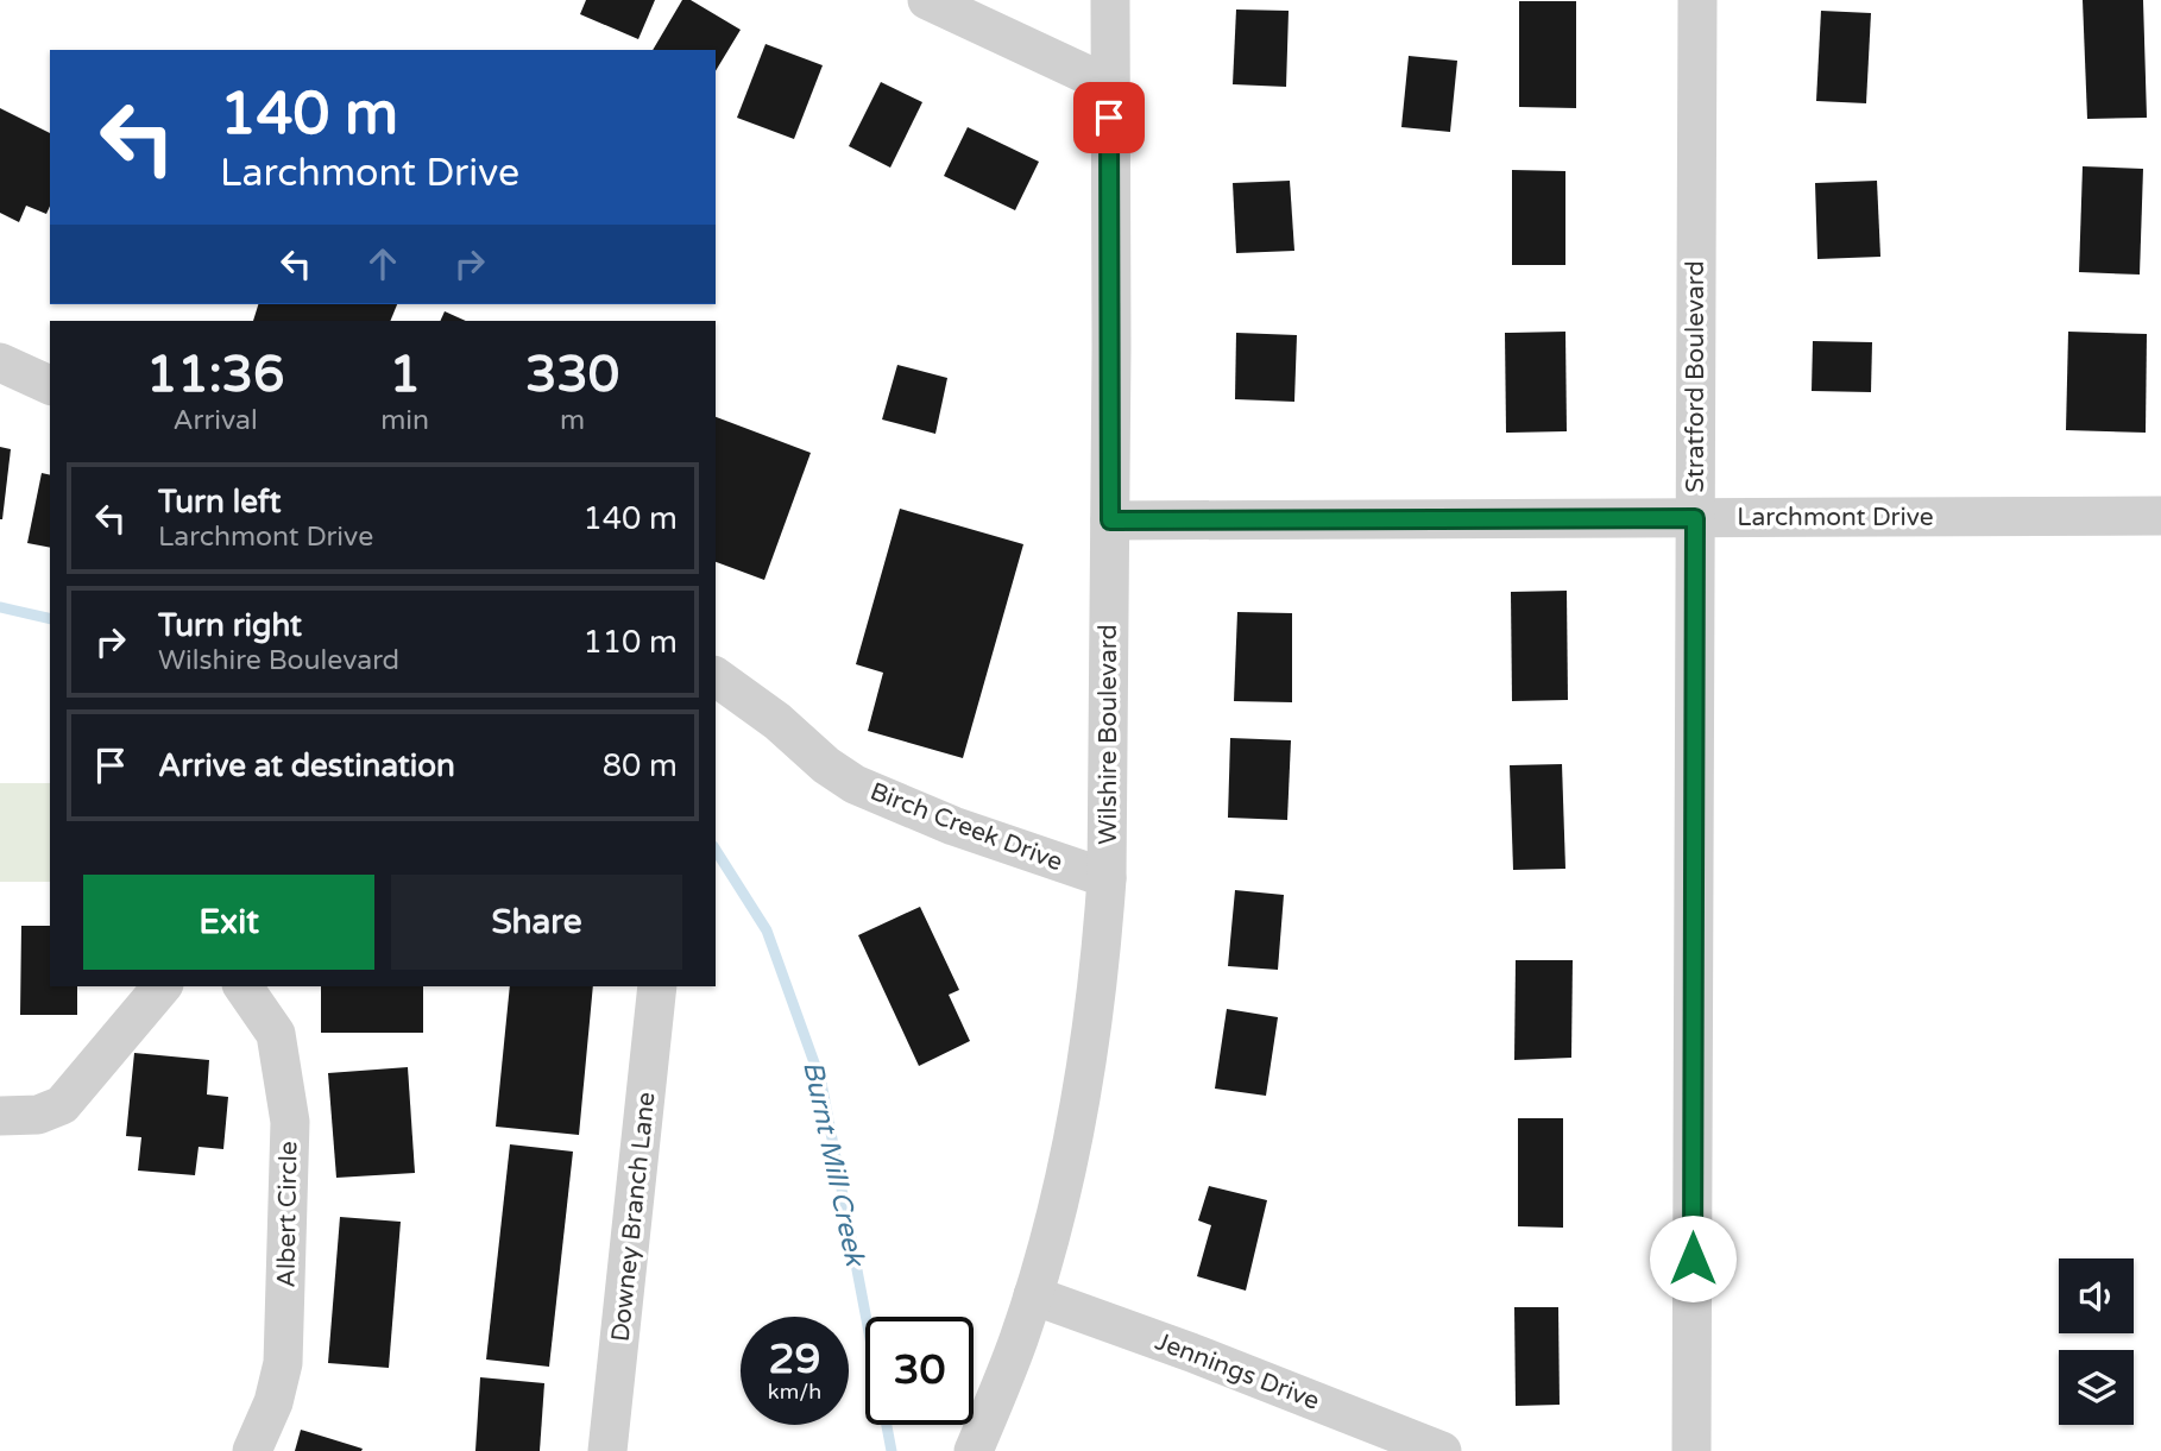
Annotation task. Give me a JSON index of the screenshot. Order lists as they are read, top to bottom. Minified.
{"streets":{"street":["Stratford Boulevard","Larchmont Drive","Wilshire Boulevard","Birch Creek Drive","Albert Circle","Downey Branch Lane","Jennings Drive"]},"crossings":[["Stratford Boulevard","Larchmont Drive"],["Larchmont Drive","Wilshire Boulevard"],["Wilshire Boulevard","Birch Creek Drive"],["Wilshire Boulevard","Jennings Drive"]],"water":["Burnt Mill Creek"],"page":{"turn":["140 m","Larchmont Drive"],"eta":["11:36","Arrival","1","min","330","m"],"list":[{"name":"Turn left","note":"Larchmont Drive","value":"140 m"},{"name":"Turn right","note":"Wilshire Boulevard","value":"110 m"},{"name":"Arrive at destination","value":"80 m"}],"buttons":["Exit","Share"],"speed":"29 km/h","limit":"30"}}
